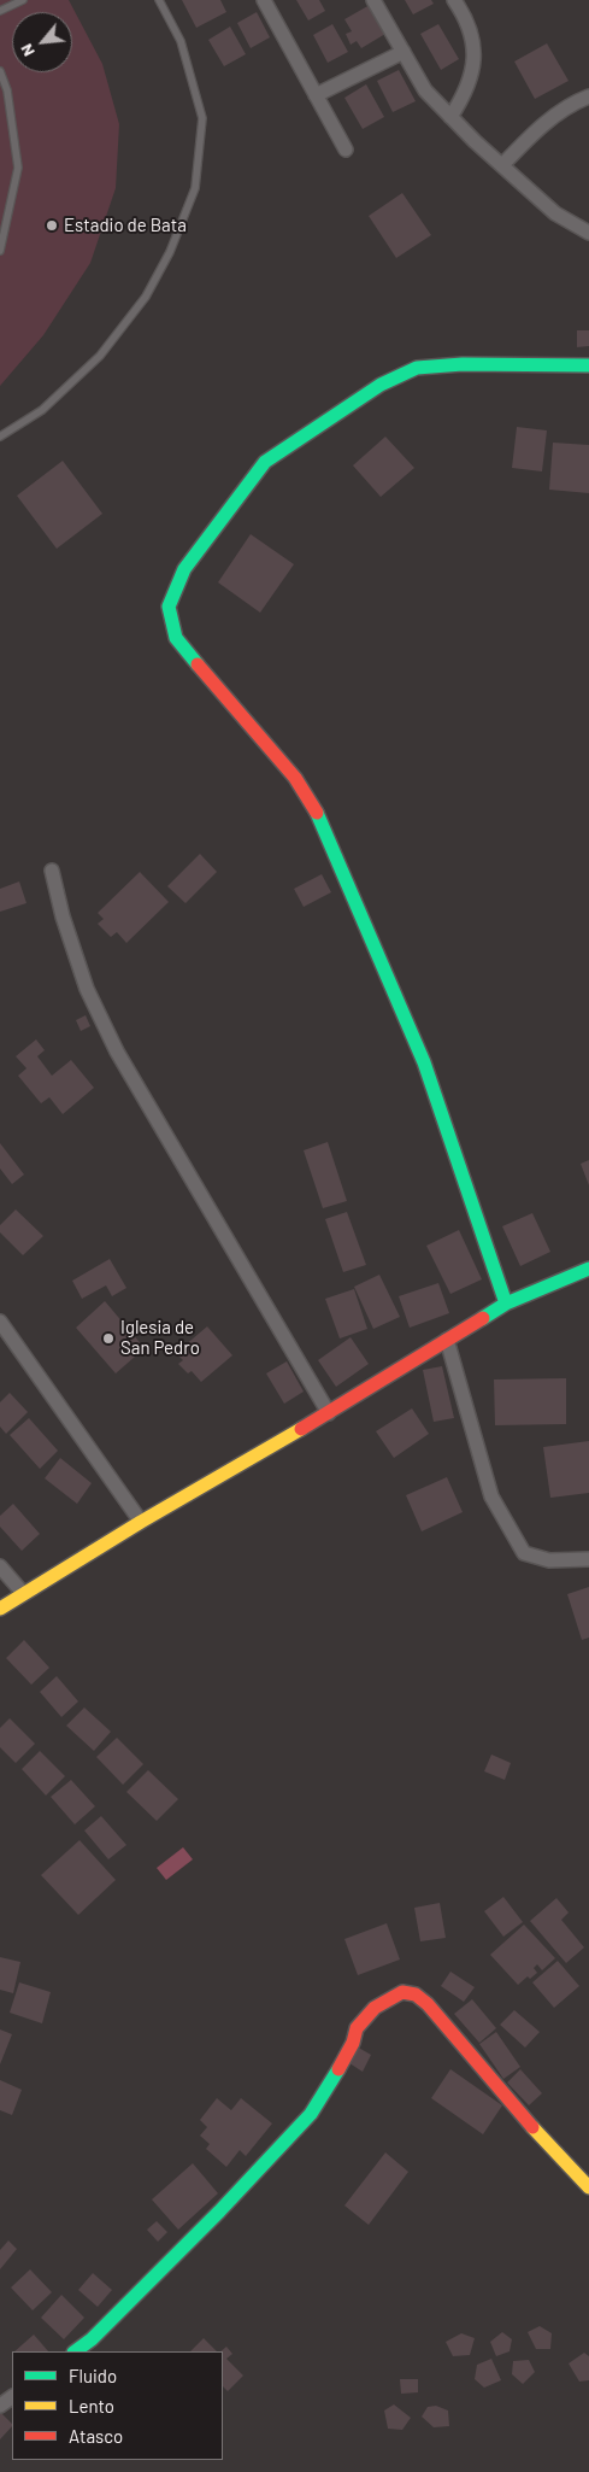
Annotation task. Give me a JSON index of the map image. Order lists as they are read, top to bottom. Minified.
{"places":["Estadio de Bata","Iglesia de San Pedro"],"legend":["Fluido","Lento","Atasco"],"north":"bottom left"}
